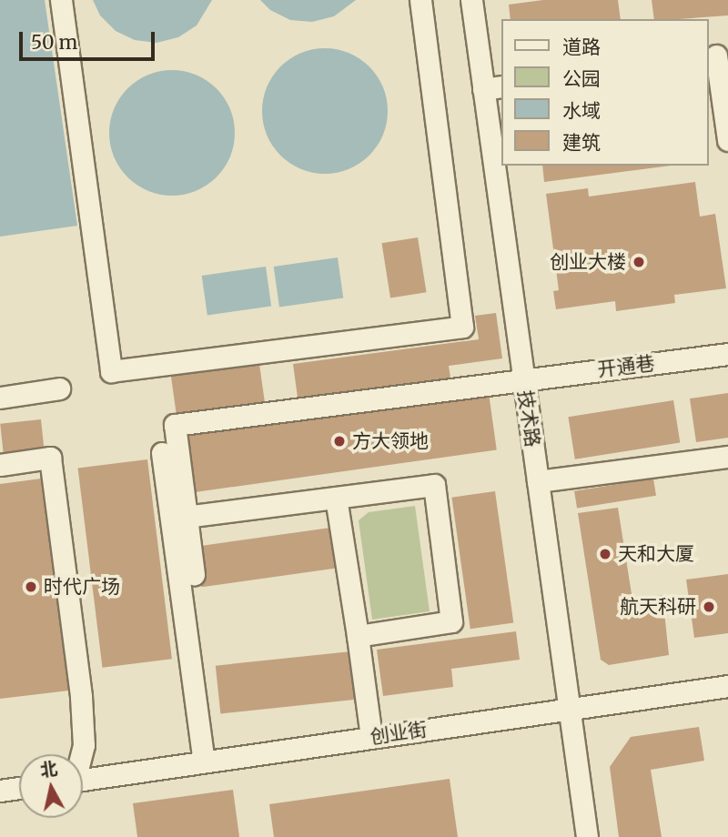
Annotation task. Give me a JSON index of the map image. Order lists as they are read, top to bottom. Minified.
{"streets":{"street":["开通巷","技术路","创业街"]},"crossings":[["开通巷","技术路"],["技术路","创业街"]],"places":["创业大楼","方大领地","天和大厦","时代广场","航天科研"],"legend":["道路","公园","水域","建筑"],"scale_bar":"50 m","north":"top"}
